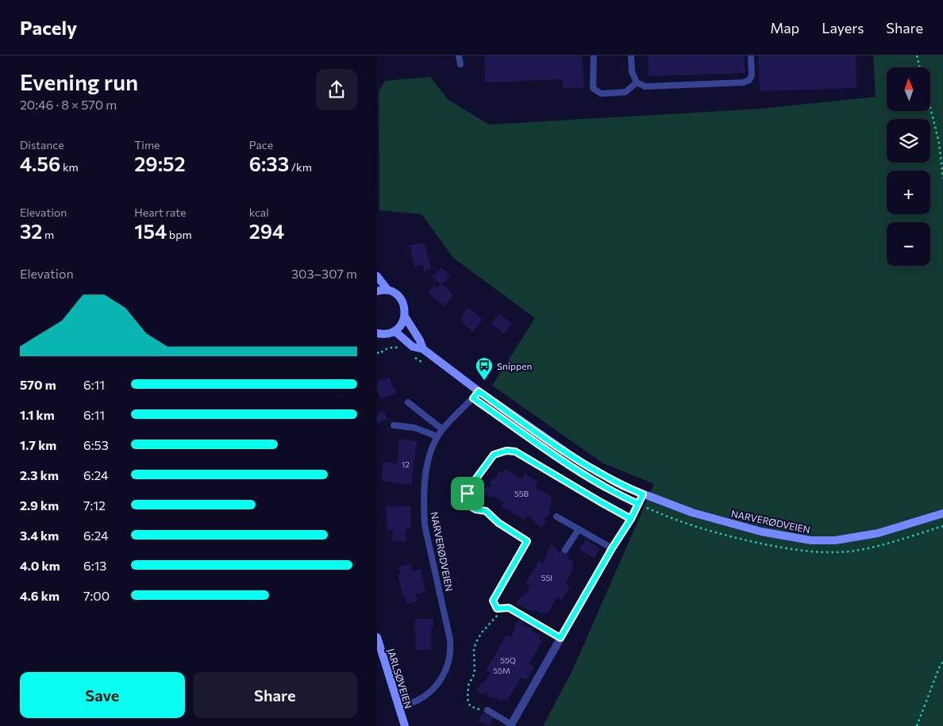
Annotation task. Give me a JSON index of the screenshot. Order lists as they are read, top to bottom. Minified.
{"streets":{"main road":["NARVERØDVEIEN","JARLSØVEIEN"]},"crossings":[["NARVERØDVEIEN","JARLSØVEIEN"]],"places":{"bus stop":["Snippen"]},"house_numbers":["12","55B","55I","55Q","55M"],"north":"top","page":{"header":"Pacely","nav":["Map","Layers","Share"],"heading":["Evening run","20:46 · 8 × 570 m"],"map_buttons":["+","−"],"stats":[["Distance","4.56 km"],["Time","29:52"],["Pace","6:33 /km"],["Elevation","32 m"],["Heart rate","154 bpm"],["kcal","294"]],"chart":["Elevation","303–307 m"],"list":[{"name":"570 m","note":"6:11"},{"name":"1.1 km","note":"6:11"},{"name":"1.7 km","note":"6:53"},{"name":"2.3 km","note":"6:24"},{"name":"2.9 km","note":"7:12"},{"name":"3.4 km","note":"6:24"},{"name":"4.0 km","note":"6:13"},{"name":"4.6 km","note":"7:00"}],"buttons":["Save","Share"]}}
